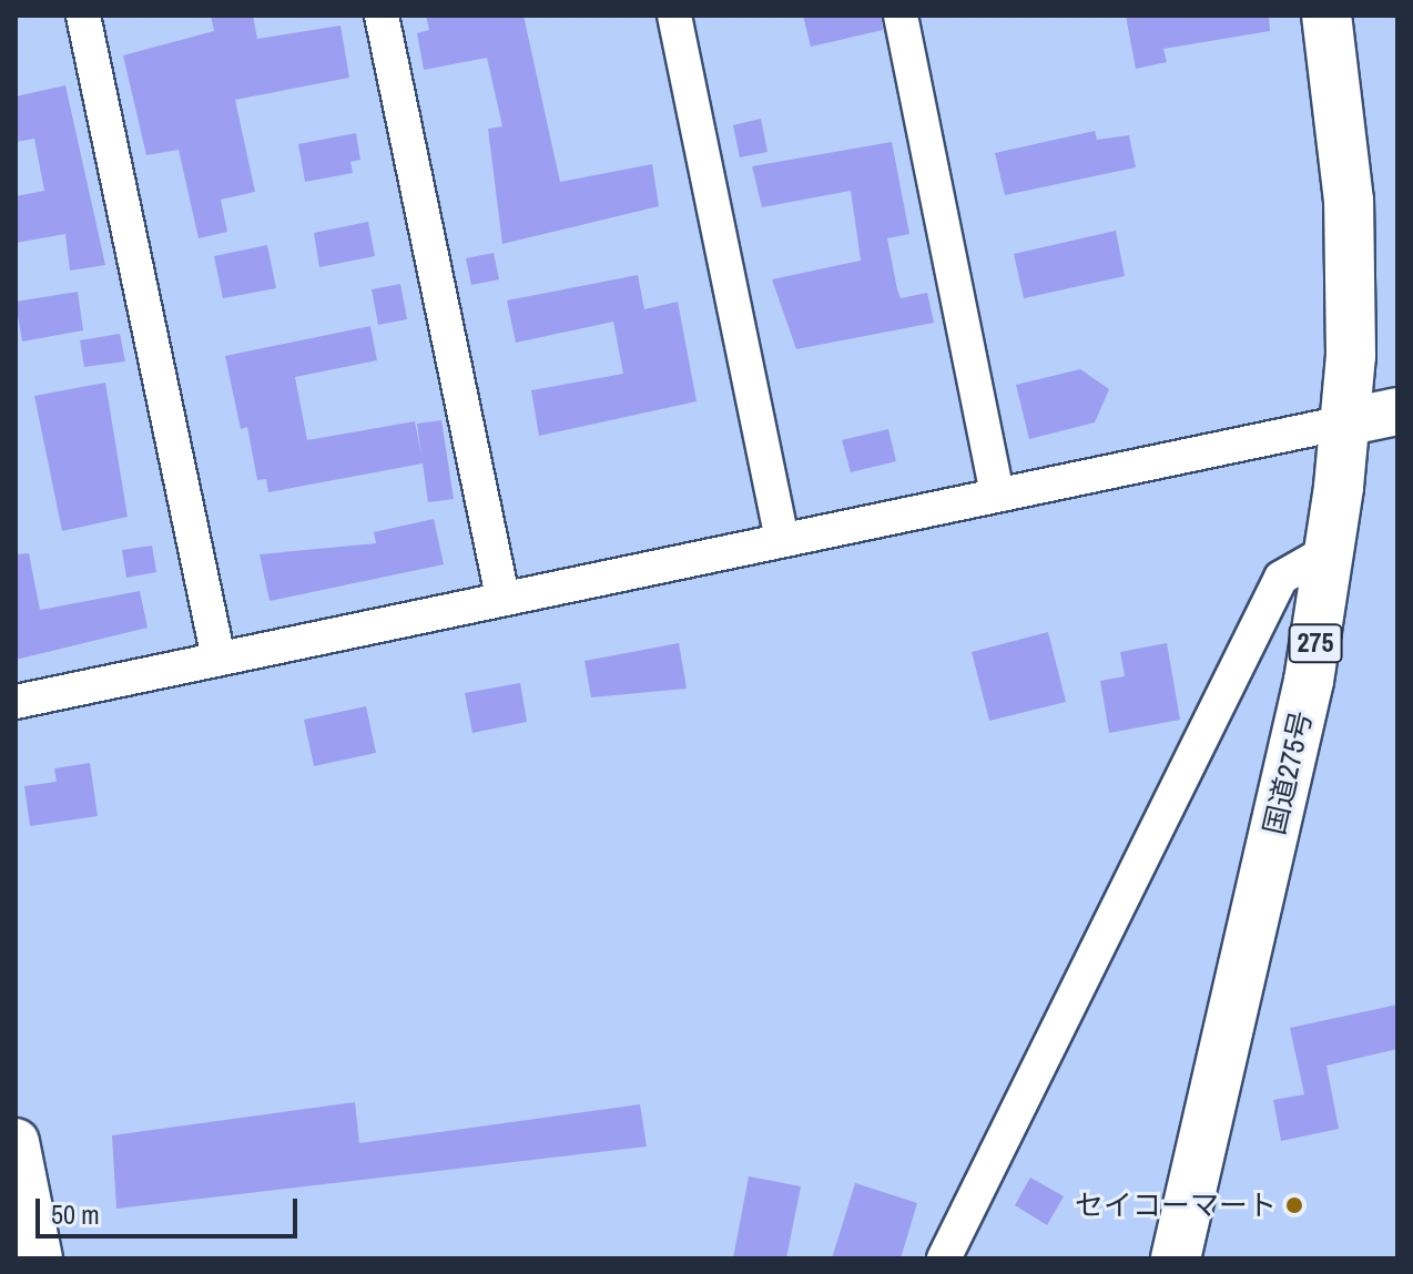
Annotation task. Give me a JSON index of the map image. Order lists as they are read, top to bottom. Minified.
{"streets":{"highway":["275","国道275号"]},"places":["セイコーマート"],"scale_bar":"50 m"}
